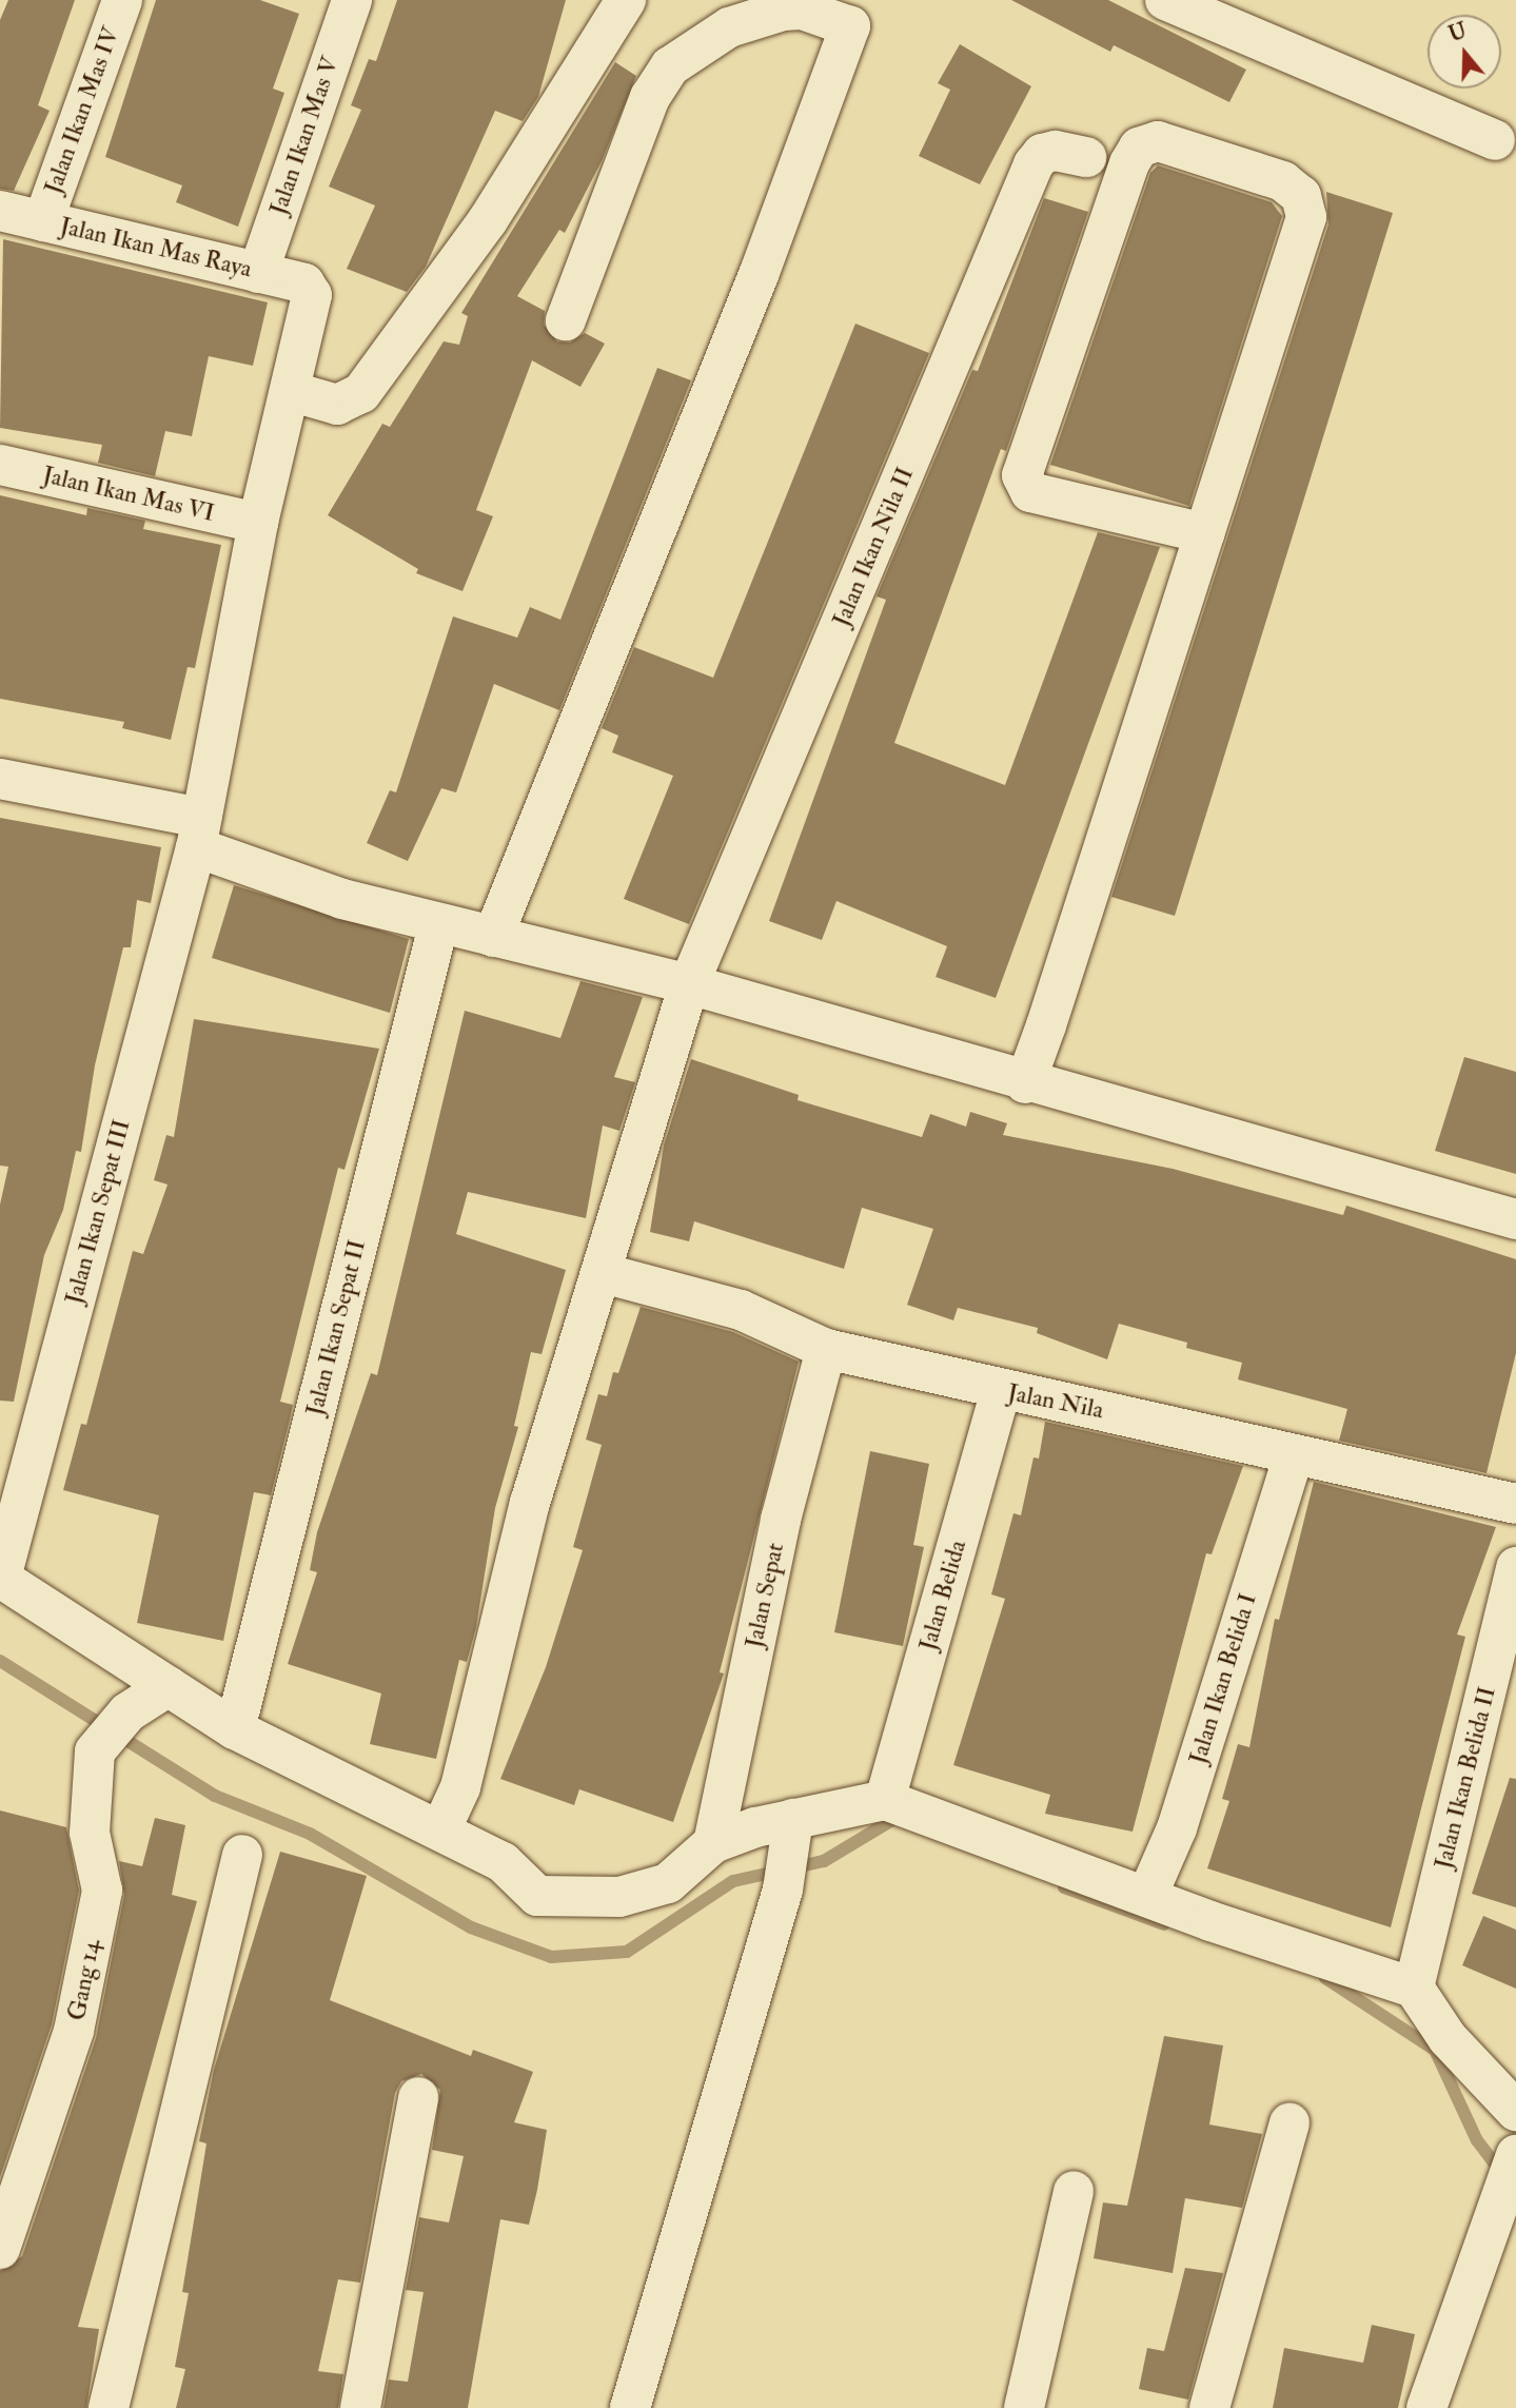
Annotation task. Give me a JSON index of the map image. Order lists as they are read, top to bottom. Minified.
{"streets":{"street":["Jalan Ikan Mas IV","Jalan Ikan Mas V","Jalan Ikan Mas Raya","Jalan Ikan Mas VI","Jalan Ikan Nila II","Jalan Ikan Sepat III","Jalan Ikan Sepat II","Jalan Nila","Jalan Sepat","Jalan Belida","Jalan Ikan Belida I","Jalan Ikan Belida II","Gang 14"]},"crossings":[["Jalan Ikan Mas IV","Jalan Ikan Mas Raya"],["Jalan Ikan Mas V","Jalan Ikan Mas Raya"],["Jalan Ikan Mas Raya","Jalan Ikan Sepat III"],["Jalan Ikan Mas VI","Jalan Ikan Sepat III"],["Jalan Ikan Nila II","Jalan Nila"],["Jalan Nila","Jalan Sepat"],["Jalan Nila","Jalan Belida"],["Jalan Nila","Jalan Ikan Belida I"]],"north":"top"}
